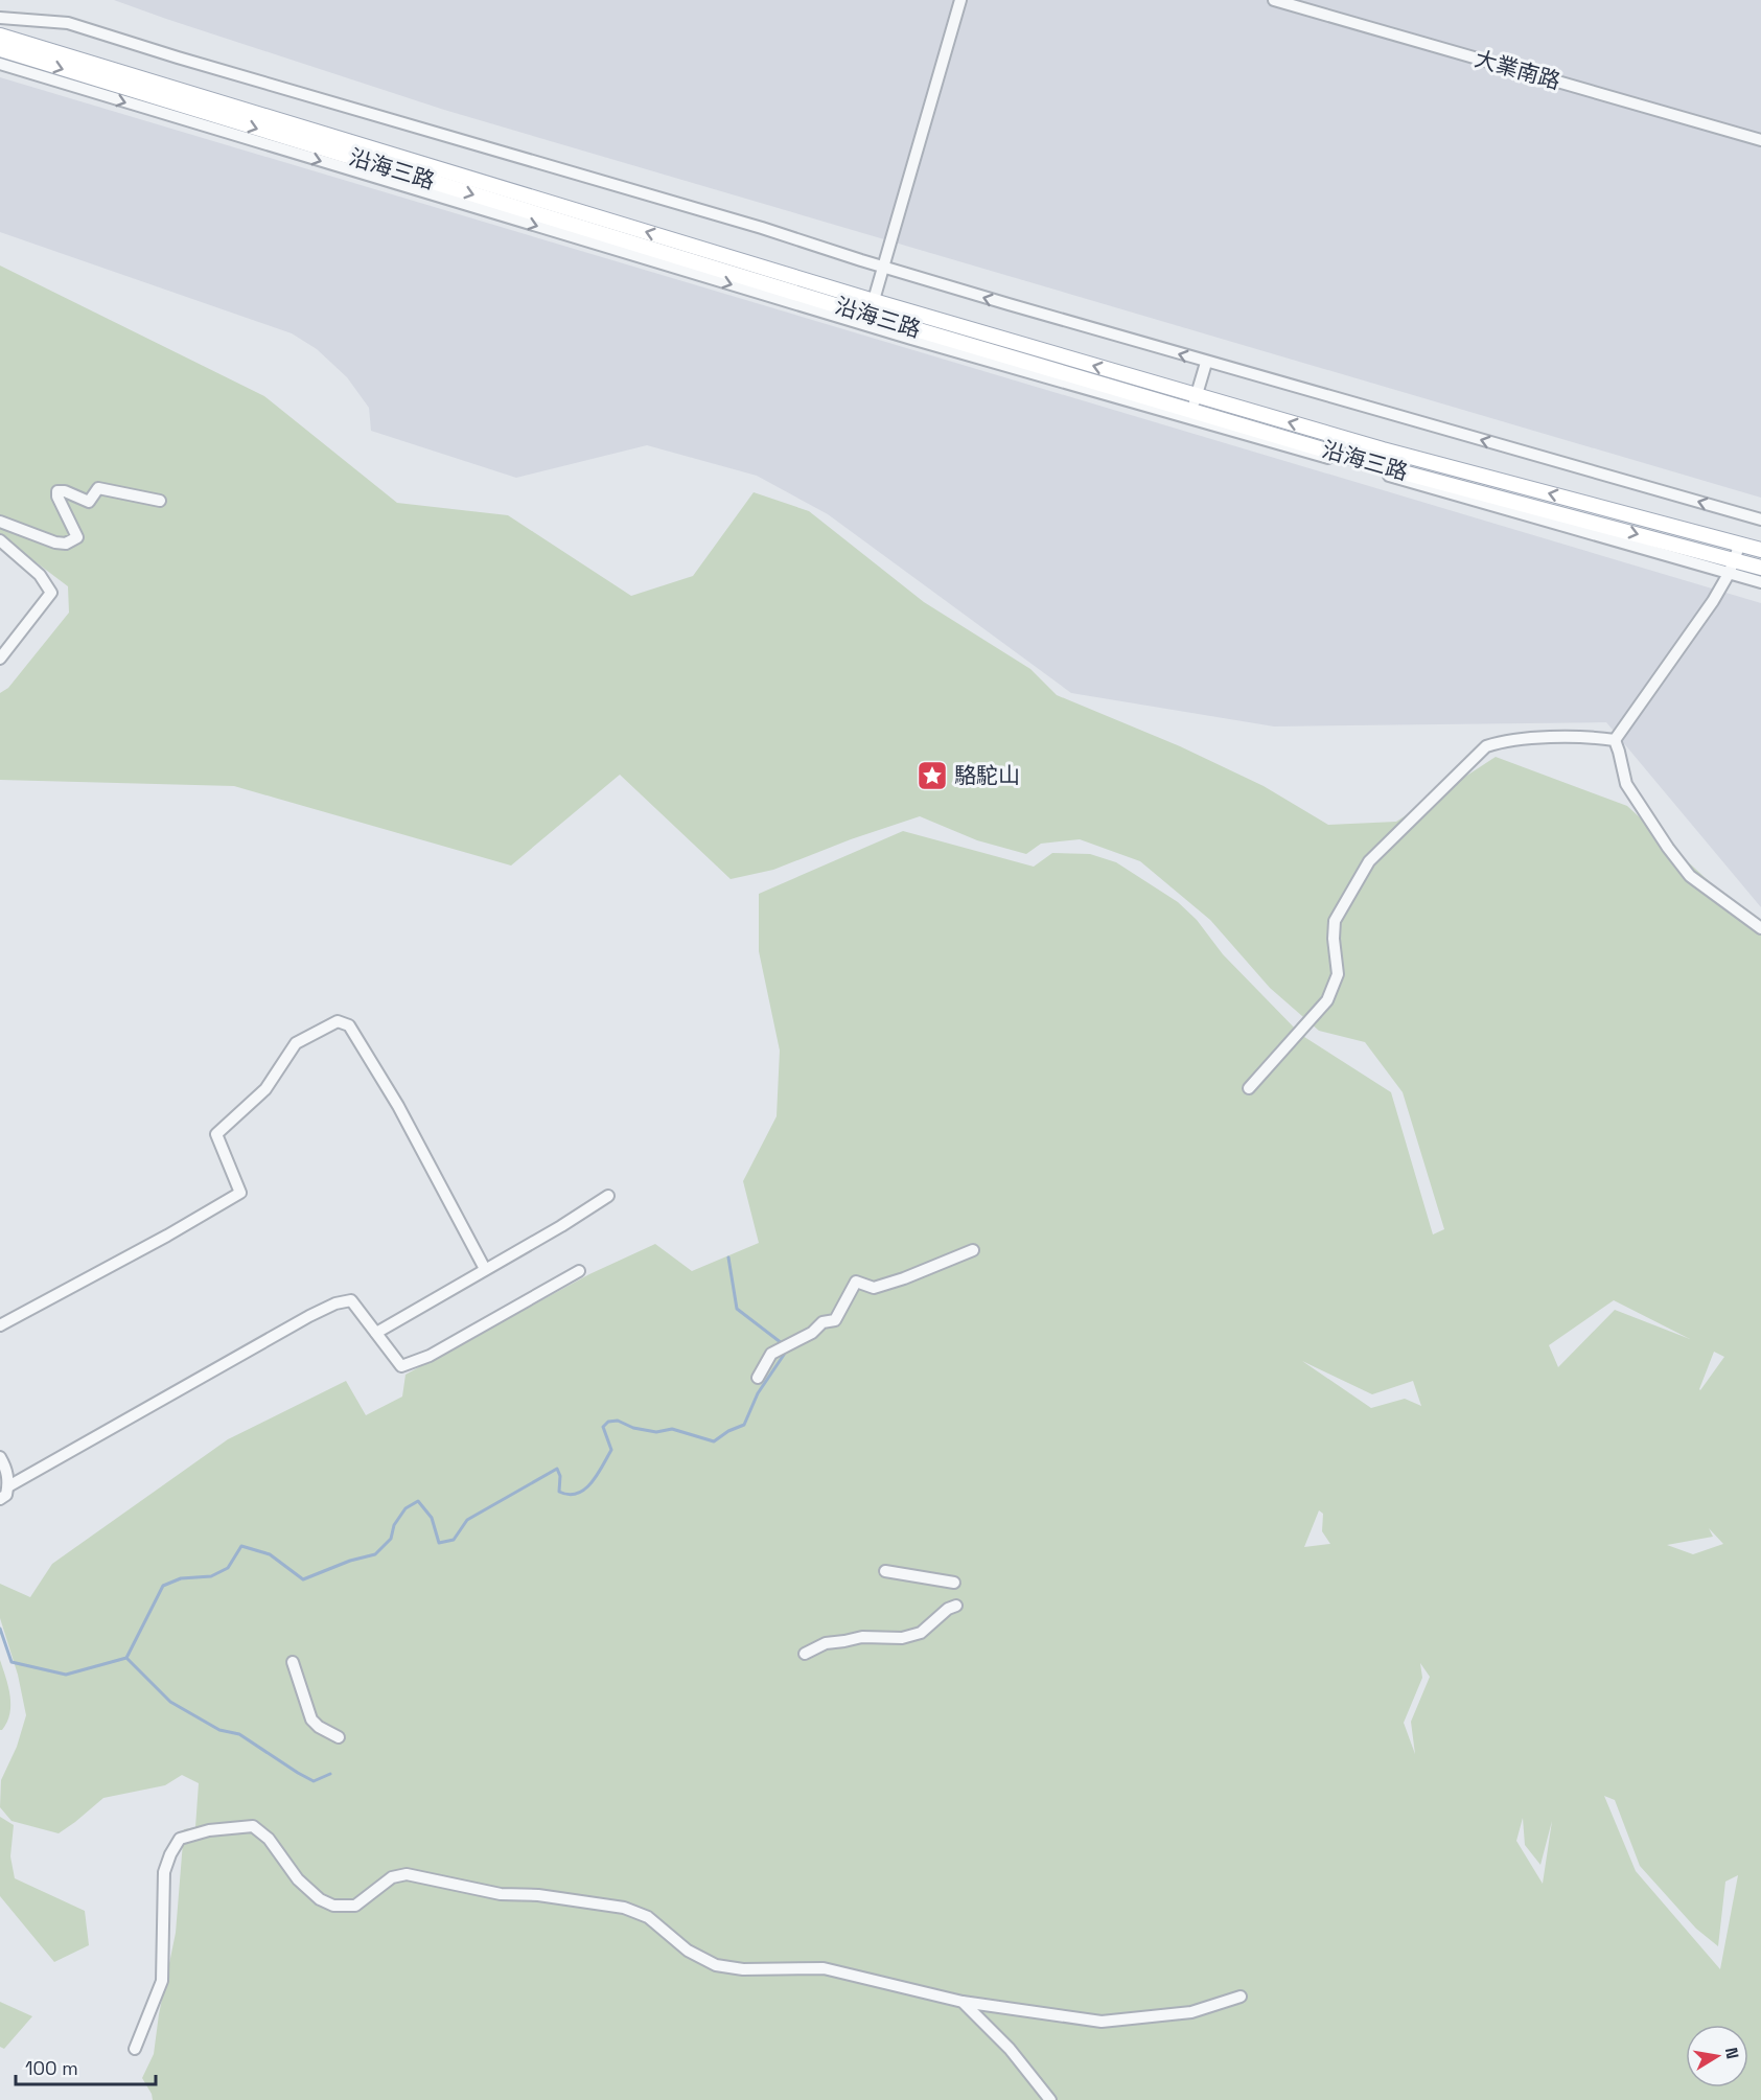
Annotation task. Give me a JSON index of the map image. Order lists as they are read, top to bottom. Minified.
{"streets":{"main road":["沿海三路"],"street":["大業南路"]},"places":{"place":["駱駝山"]},"scale_bar":"100 m","north":"right"}
